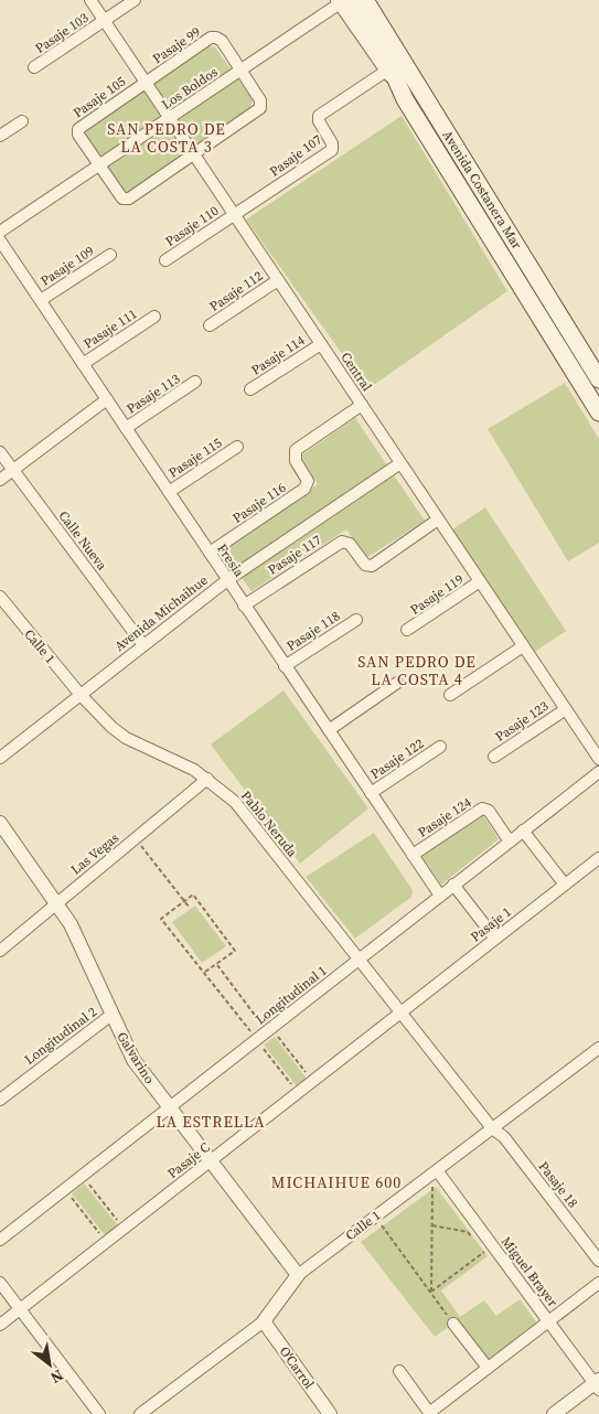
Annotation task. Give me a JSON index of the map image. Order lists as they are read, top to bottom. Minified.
{"streets":{"main road":["Avenida Costanera Mar"],"street":["Pasaje 103","Pasaje 99","Los Boldos","Pasaje 105","Pasaje 107","Pasaje 110","Pasaje 109","Pasaje 112","Pasaje 111","Pasaje 114","Central","Pasaje 113","Pasaje 115","Pasaje 116","Calle Nueva","Pasaje 117","Fresia","Pasaje 119","Avenida Michaihue","Pasaje 118","Calle 1","Pasaje 123","Pasaje 122","Pasaje 124","Pablo Neruda","Las Vegas","Pasaje 1","Longitudinal 1","Longitudinal 2","Galvarino","Pasaje C","Pasaje 18","Miguel Brayer","O'Carrol"]},"crossings":[["Pasaje 103","Central"],["Pasaje 99","Los Boldos"],["Pasaje 99","Pasaje 105"],["Pasaje 99","Central"],["Los Boldos","Pasaje 105"],["Los Boldos","Avenida Costanera Mar"],["Los Boldos","Central"],["Pasaje 105","Central"],["Pasaje 107","Avenida Costanera Mar"],["Pasaje 107","Pasaje 110"],["Pasaje 107","Central"],["Pasaje 110","Central"],["Pasaje 109","Fresia"],["Pasaje 112","Central"],["Pasaje 111","Fresia"],["Pasaje 114","Central"],["Central","Pasaje 116"],["Central","Pasaje 117"],["Central","Pasaje 119"],["Central","Avenida Michaihue"],["Central","Pasaje 123"],["Pasaje 113","Fresia"],["Pasaje 115","Fresia"],["Pasaje 116","Fresia"],["Calle Nueva","Avenida Michaihue"],["Pasaje 117","Fresia"],["Fresia","Avenida Michaihue"],["Fresia","Pasaje 118"],["Fresia","Pasaje 122"],["Fresia","Pasaje 124"],["Fresia","Longitudinal 1"],["Avenida Michaihue","Calle 1"],["Avenida Michaihue","Pablo Neruda"],["Calle 1","Pablo Neruda"],["Calle 1","Galvarino"],["Calle 1","Pasaje 18"],["Calle 1","Miguel Brayer"],["Calle 1","O'Carrol"],["Pasaje 124","Longitudinal 1"],["Pablo Neruda","Las Vegas"],["Pablo Neruda","Pasaje 1"],["Pablo Neruda","Longitudinal 1"],["Pablo Neruda","Pasaje C"],["Pablo Neruda","Pasaje 18"],["Las Vegas","Galvarino"],["Pasaje 1","Pasaje C"],["Pasaje 1","Pasaje 18"],["Longitudinal 1","Galvarino"],["Longitudinal 2","Galvarino"],["Galvarino","Pasaje C"],["Pasaje C","Pasaje 18"]],"districts":["SAN PEDRO DE LA COSTA 3","SAN PEDRO DE LA COSTA 4","LA ESTRELLA","MICHAIHUE 600"],"north":"bottom right"}
